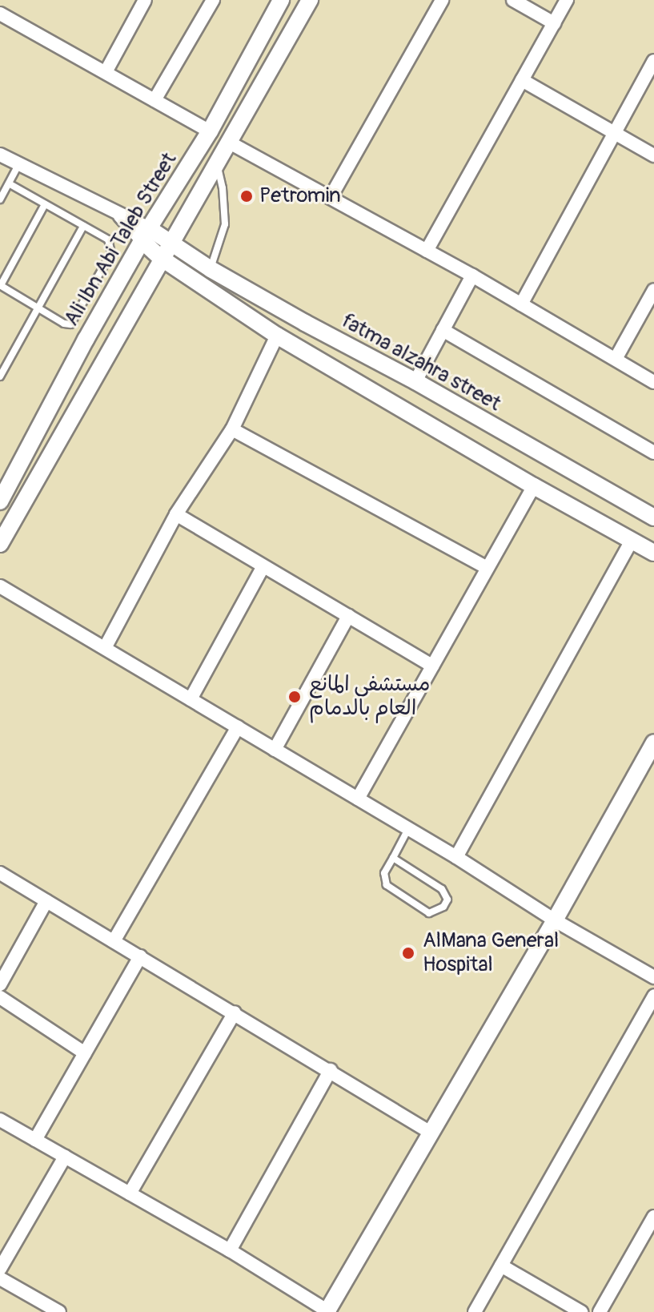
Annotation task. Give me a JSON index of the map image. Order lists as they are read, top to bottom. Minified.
{"streets":{"street":["Ali Ibn Abi Taleb Street","fatma alzahra street"]},"crossings":[["Ali Ibn Abi Taleb Street","fatma alzahra street"]],"places":["Petromin","مستشفى المانع العام بالدمام","AlMana General Hospital"]}
